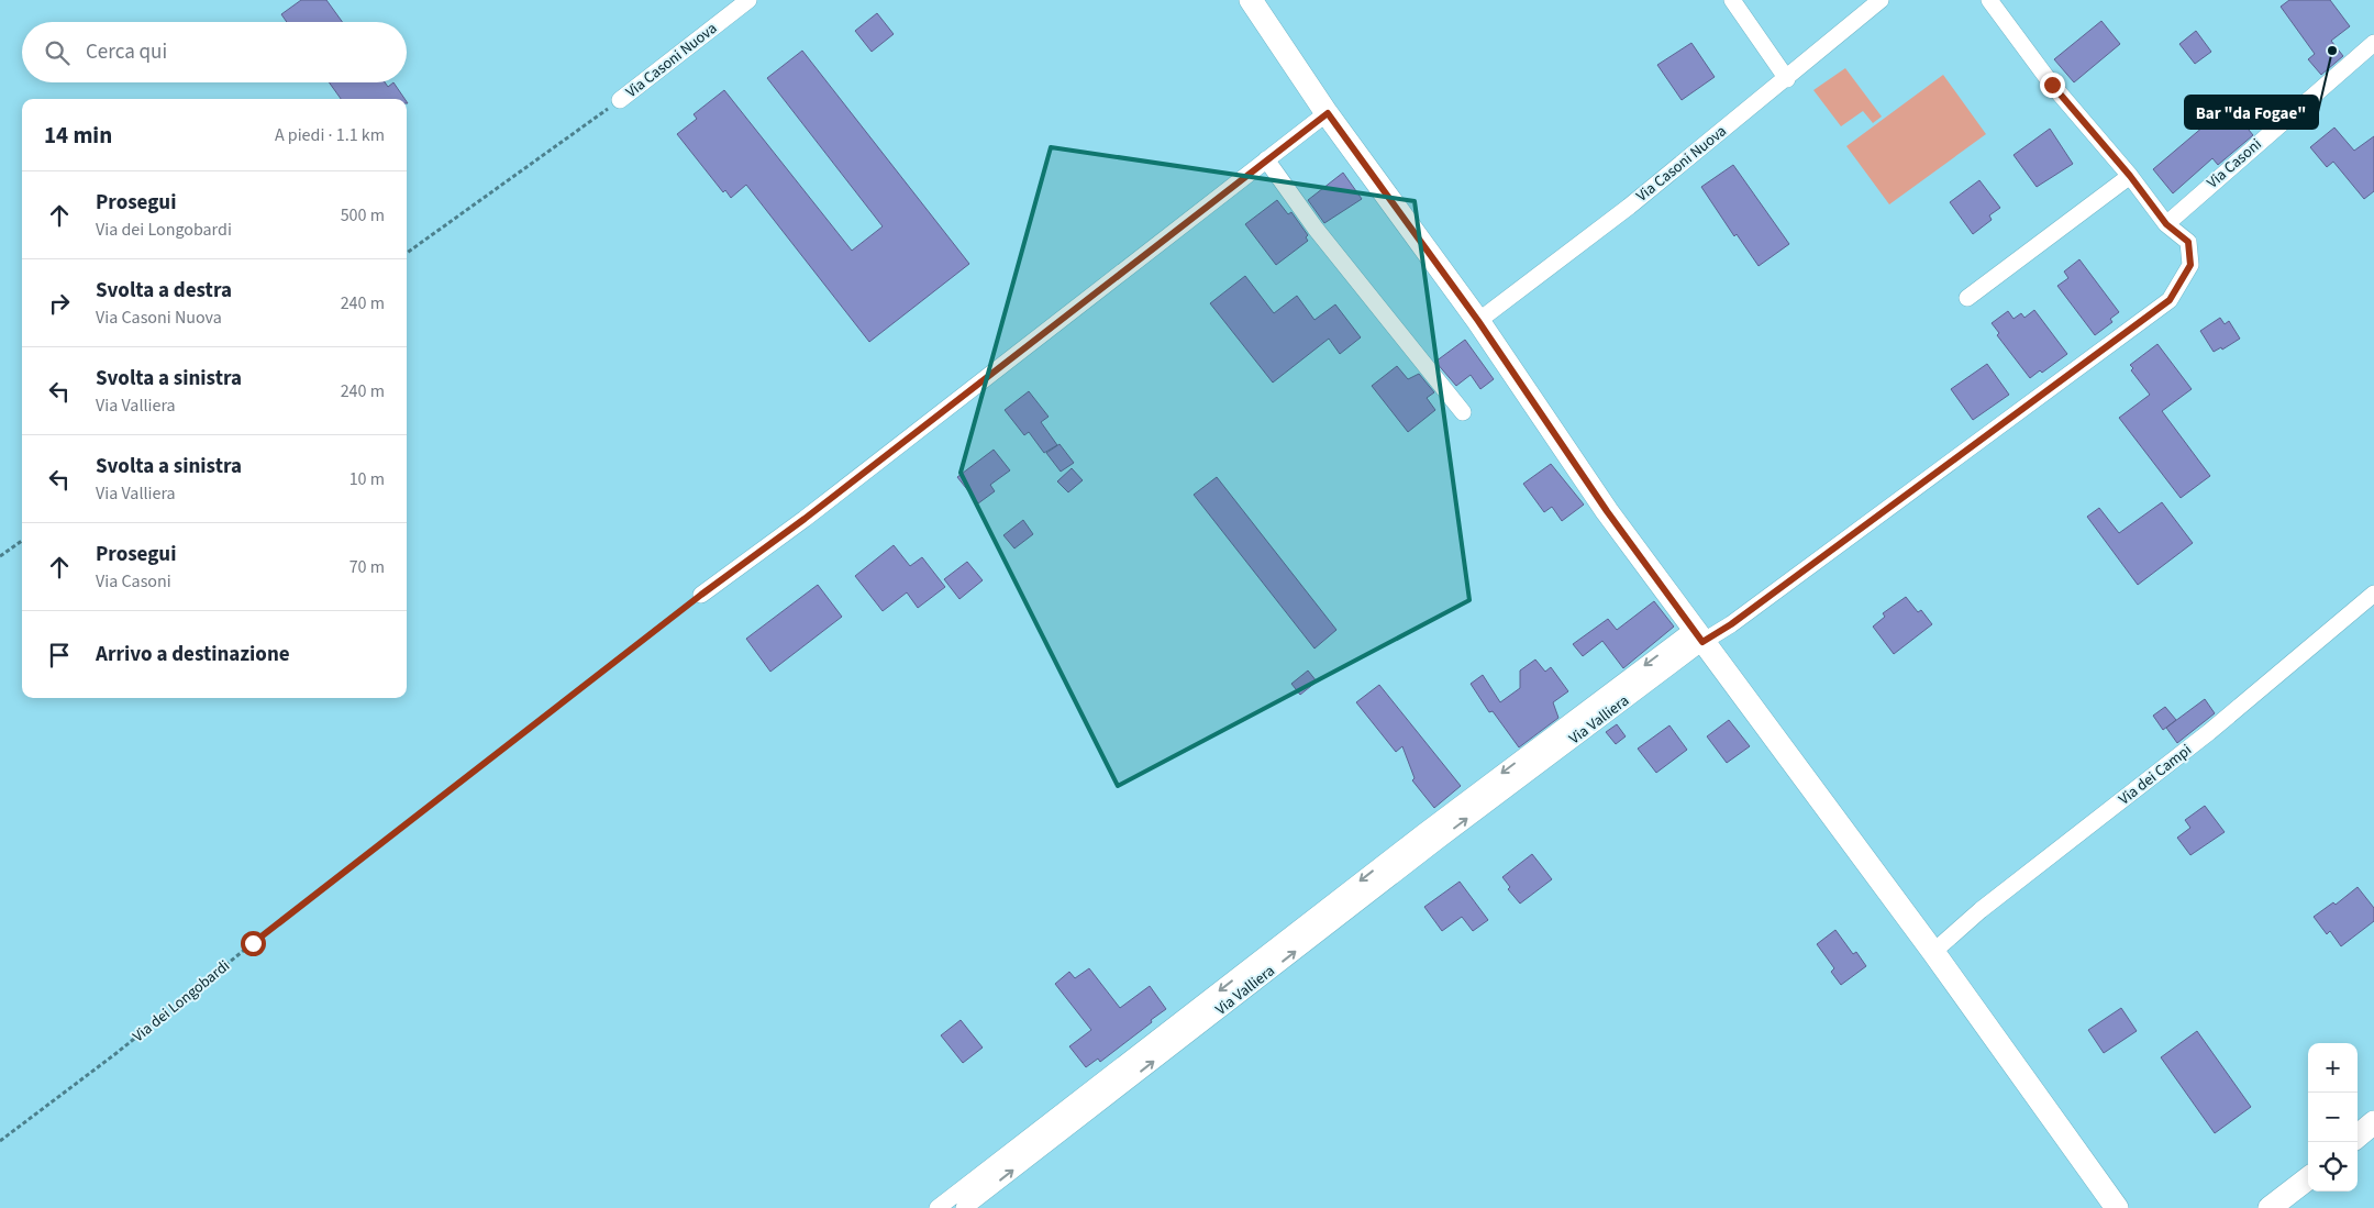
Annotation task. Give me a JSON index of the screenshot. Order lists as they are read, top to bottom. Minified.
{"streets":{"street":["Via Casoni Nuova","Via Casoni","Via Valliera","Via dei Campi"],"path":["Via dei Longobardi"]},"crossings":[["Via Casoni","Via Valliera"]],"places":["Bar \"da Fogae\""],"page":{"search":"Cerca qui","heading":["14 min","A piedi · 1.1 km"],"list":[["Prosegui","Via dei Longobardi","500 m"],["Svolta a destra","Via Casoni Nuova","240 m"],["Svolta a sinistra","Via Valliera","240 m"],["Svolta a sinistra","Via Valliera","10 m"],["Prosegui","Via Casoni","70 m"],"Arrivo a destinazione"],"map_buttons":["+","−"]}}
